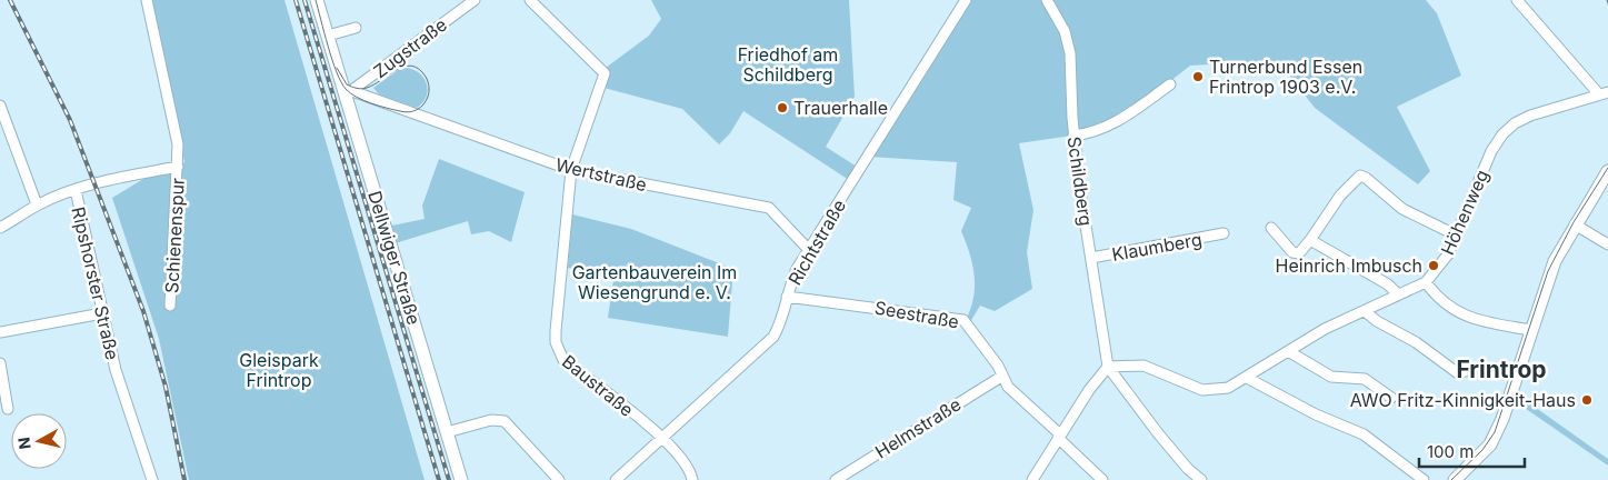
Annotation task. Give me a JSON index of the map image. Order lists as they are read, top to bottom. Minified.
{"streets":{"main road":["Dellwiger Straße"],"street":["Zugstraße","Wertstraße","Schildberg","Höhenweg","Schienenspur","Richtstraße","Klaumberg","Ripshorster Straße","Seestraße","Baustraße","Helmstraße"]},"crossings":[["Zugstraße","Wertstraße"],["Zugstraße","Dellwiger Straße"],["Wertstraße","Richtstraße"],["Wertstraße","Dellwiger Straße"],["Wertstraße","Baustraße"],["Schildberg","Höhenweg"],["Schildberg","Klaumberg"],["Schienenspur","Ripshorster Straße"],["Richtstraße","Seestraße"],["Richtstraße","Baustraße"],["Seestraße","Helmstraße"]],"districts":["Frintrop"],"parks":["Friedhof am Schildberg","Gartenbauverein Im Wiesengrund e. V.","Gleispark Frintrop"],"places":["Turnerbund Essen Frintrop 1903 e.V.","Trauerhalle","Heinrich Imbusch","AWO Fritz-Kinnigkeit-Haus"],"scale_bar":"100 m","north":"left"}
